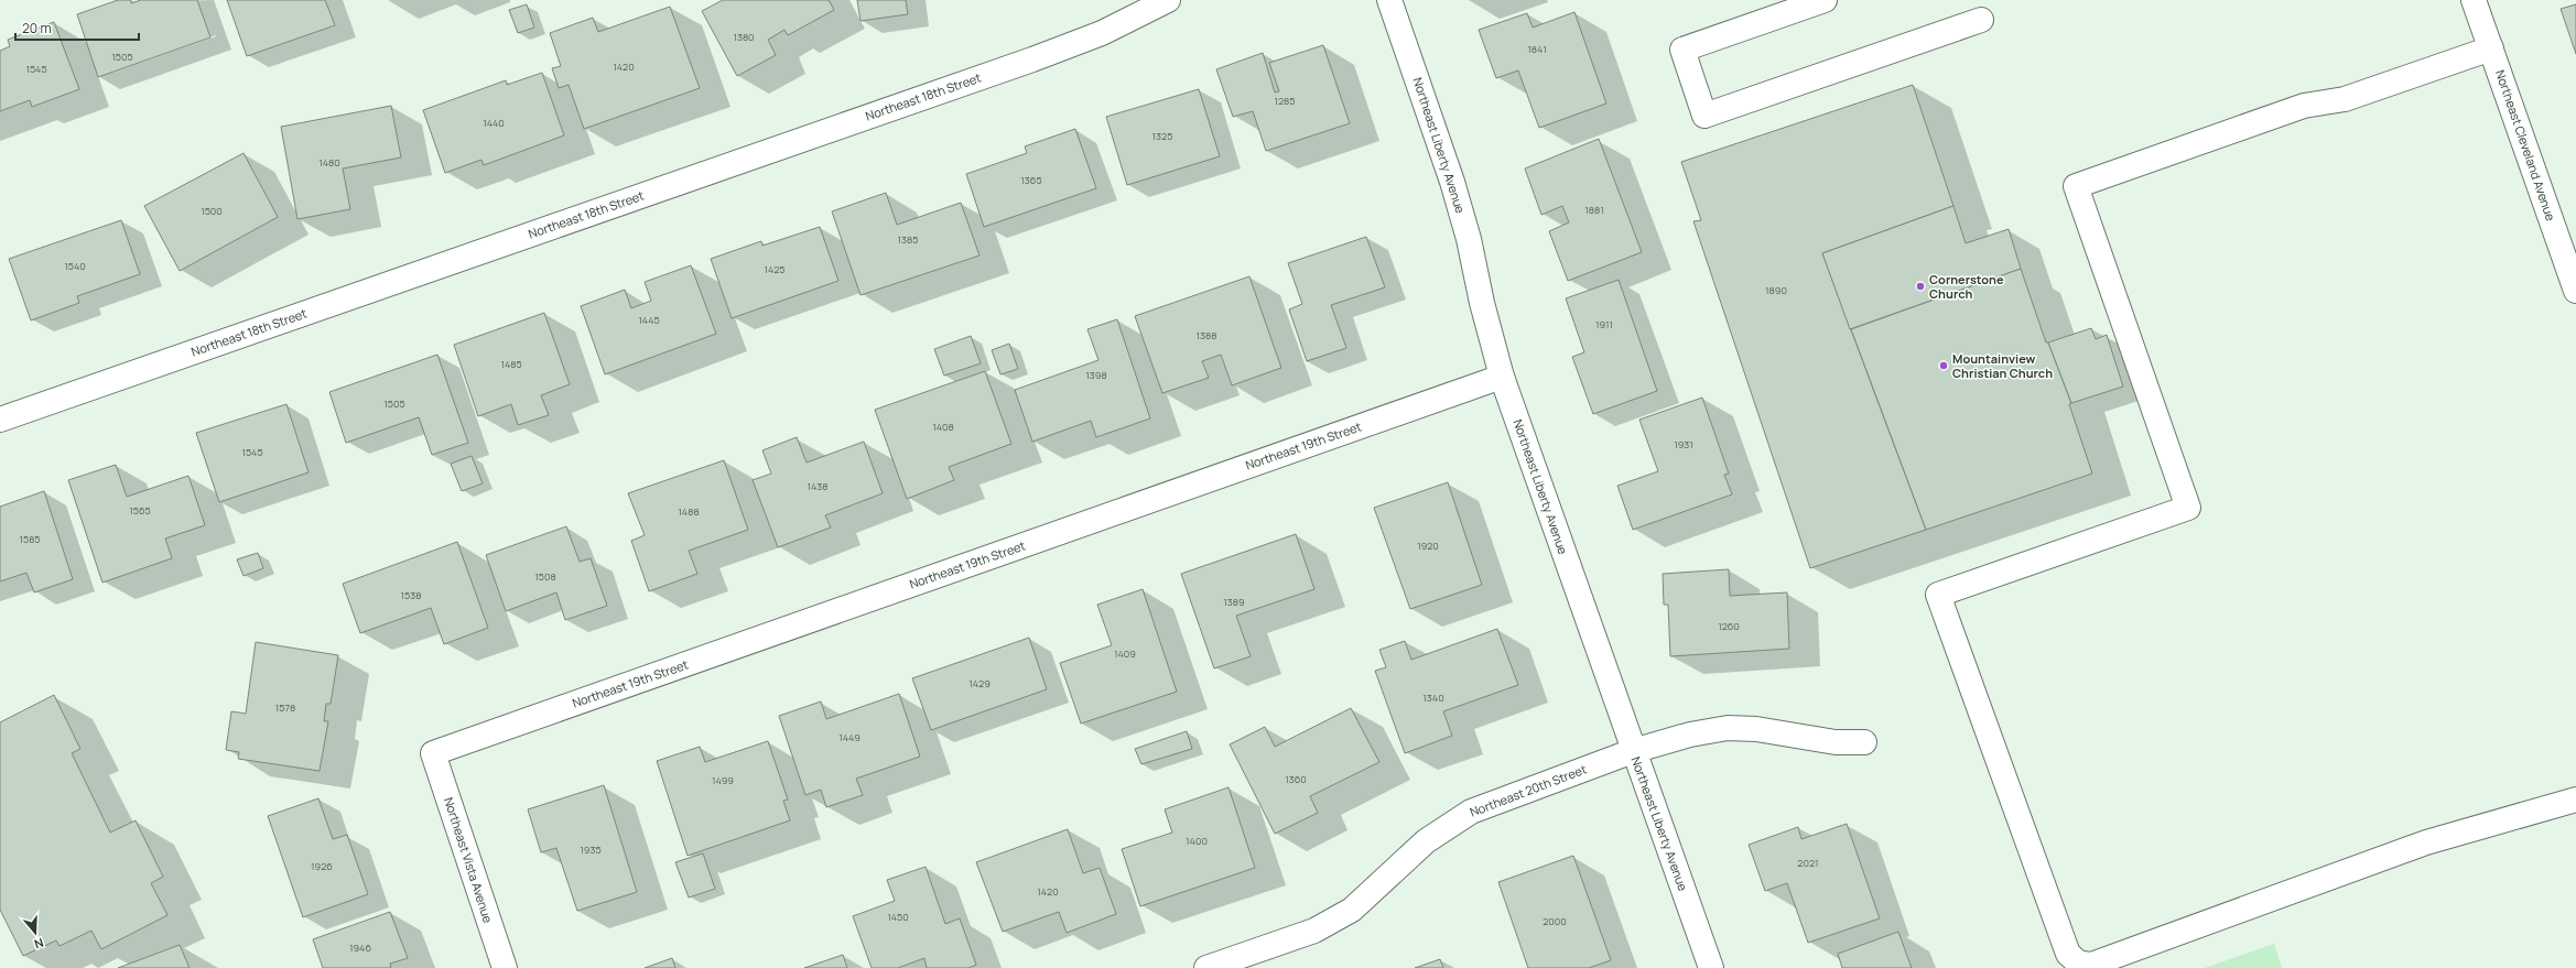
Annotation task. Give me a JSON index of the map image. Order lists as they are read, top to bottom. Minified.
{"streets":{"street":["Northeast 18th Street","Northeast Liberty Avenue","Northeast Cleveland Avenue","Northeast 19th Street","Northeast 20th Street","Northeast Vista Avenue"]},"crossings":[["Northeast Liberty Avenue","Northeast 19th Street"],["Northeast Liberty Avenue","Northeast 20th Street"],["Northeast 19th Street","Northeast Vista Avenue"]],"places":["Cornerstone Church","Mountainview Christian Church"],"house_numbers":["1380","1841","1505","1420","1545","1285","1440","1325","1480","1365","1881","1500","1385","1540","1425","1890","1445","1911","1388","1485","1398","1505","1408","1931","1545","1438","1565","1488","1585","1920","1508","1538","1389","1260","1409","1429","1340","1578","1449","1360","1499","1400","1935","2021","1926","1420","1450","2000","1946"],"scale_bar":"20 m","north":"bottom"}
